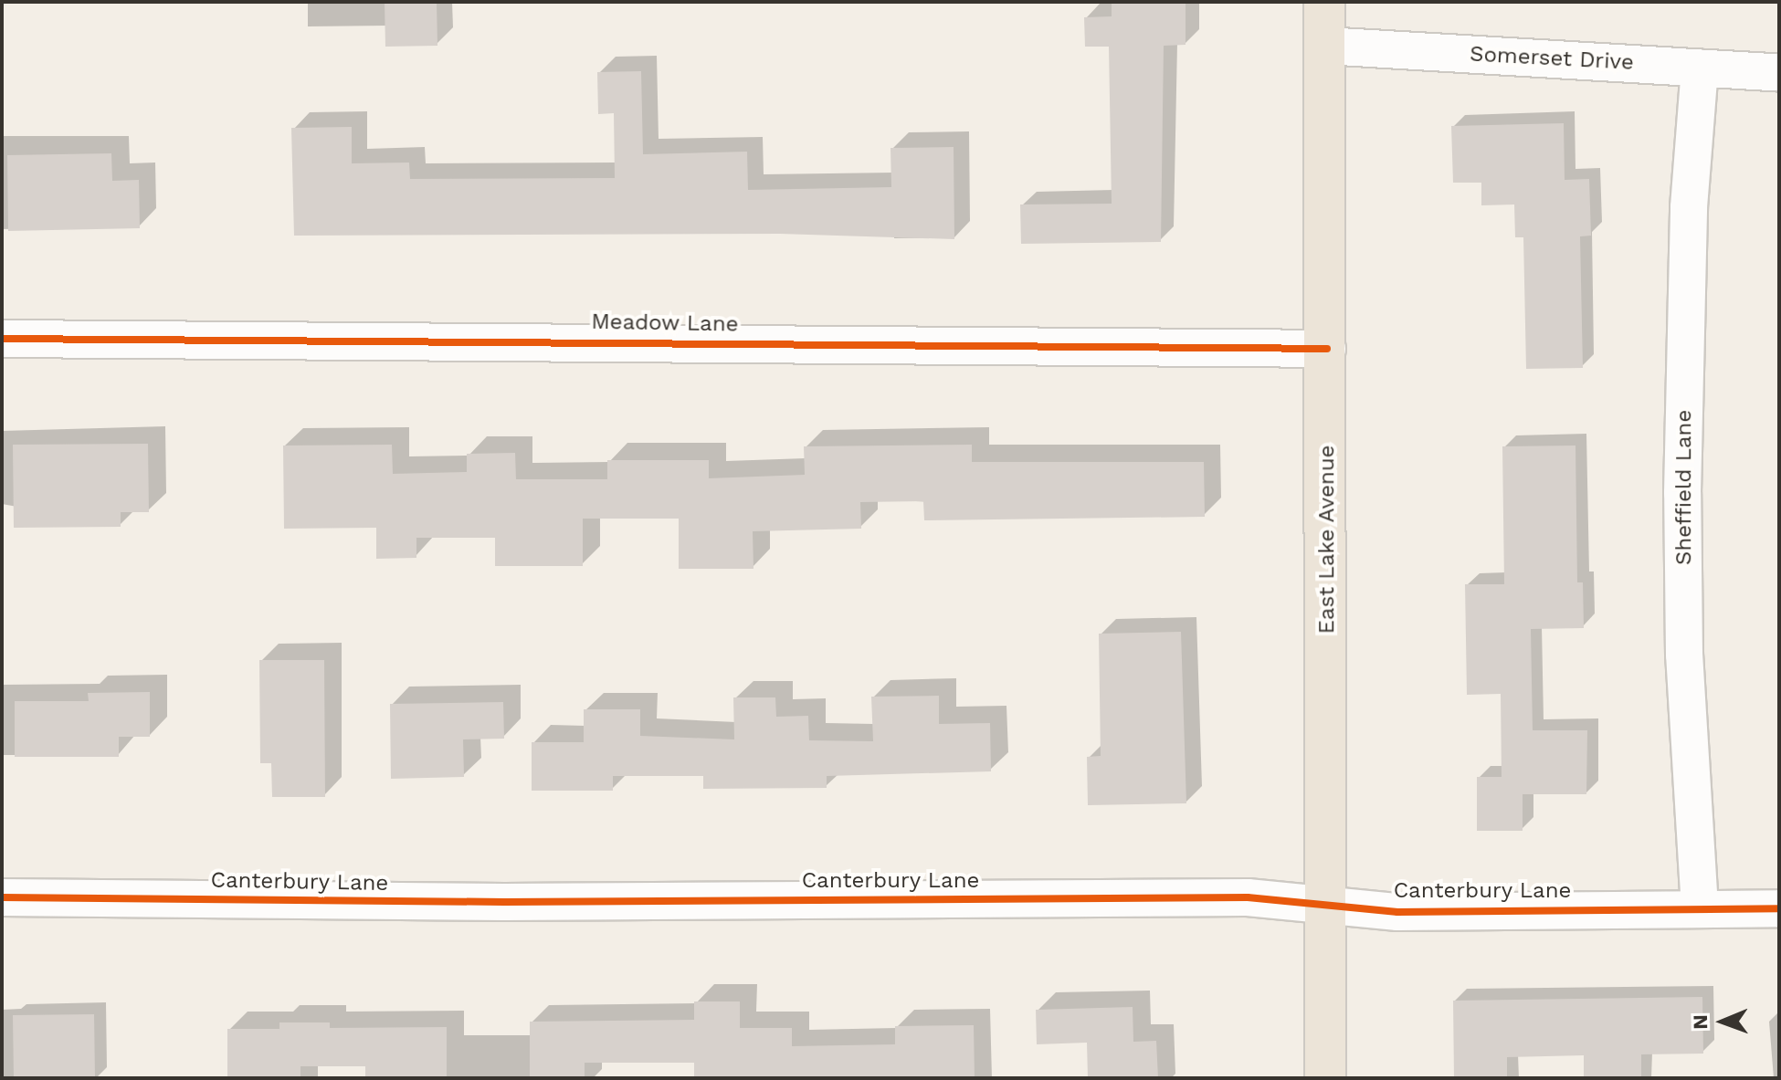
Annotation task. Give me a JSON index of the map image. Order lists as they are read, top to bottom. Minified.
{"streets":{"main road":["East Lake Avenue"],"street":["Somerset Drive","Meadow Lane","Sheffield Lane","Canterbury Lane"]},"crossings":[["Somerset Drive","Sheffield Lane"],["Somerset Drive","East Lake Avenue"],["Meadow Lane","East Lake Avenue"],["Sheffield Lane","Canterbury Lane"],["East Lake Avenue","Canterbury Lane"]],"north":"left"}
